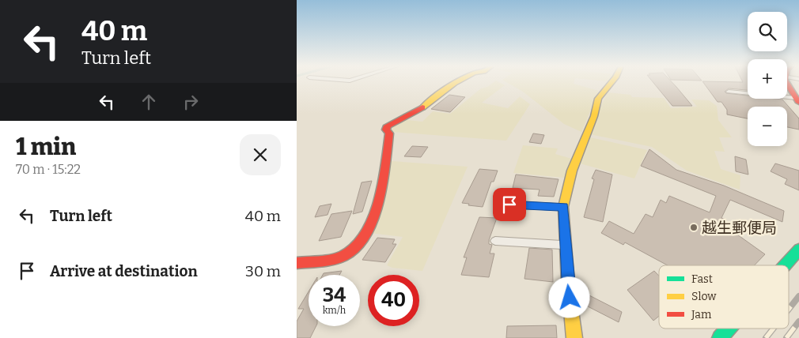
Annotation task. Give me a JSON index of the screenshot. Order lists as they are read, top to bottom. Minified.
{"places":["越生郵便局"],"legend":["Fast","Slow","Jam"],"page":{"turn":["40 m","Turn left"],"map_buttons":["+","−"],"heading":["1 min","70 m · 15:22"],"list":[{"name":"Turn left","value":"40 m"},{"name":"Arrive at destination","value":"30 m"}],"speed":"34 km/h","limit":"40"}}
